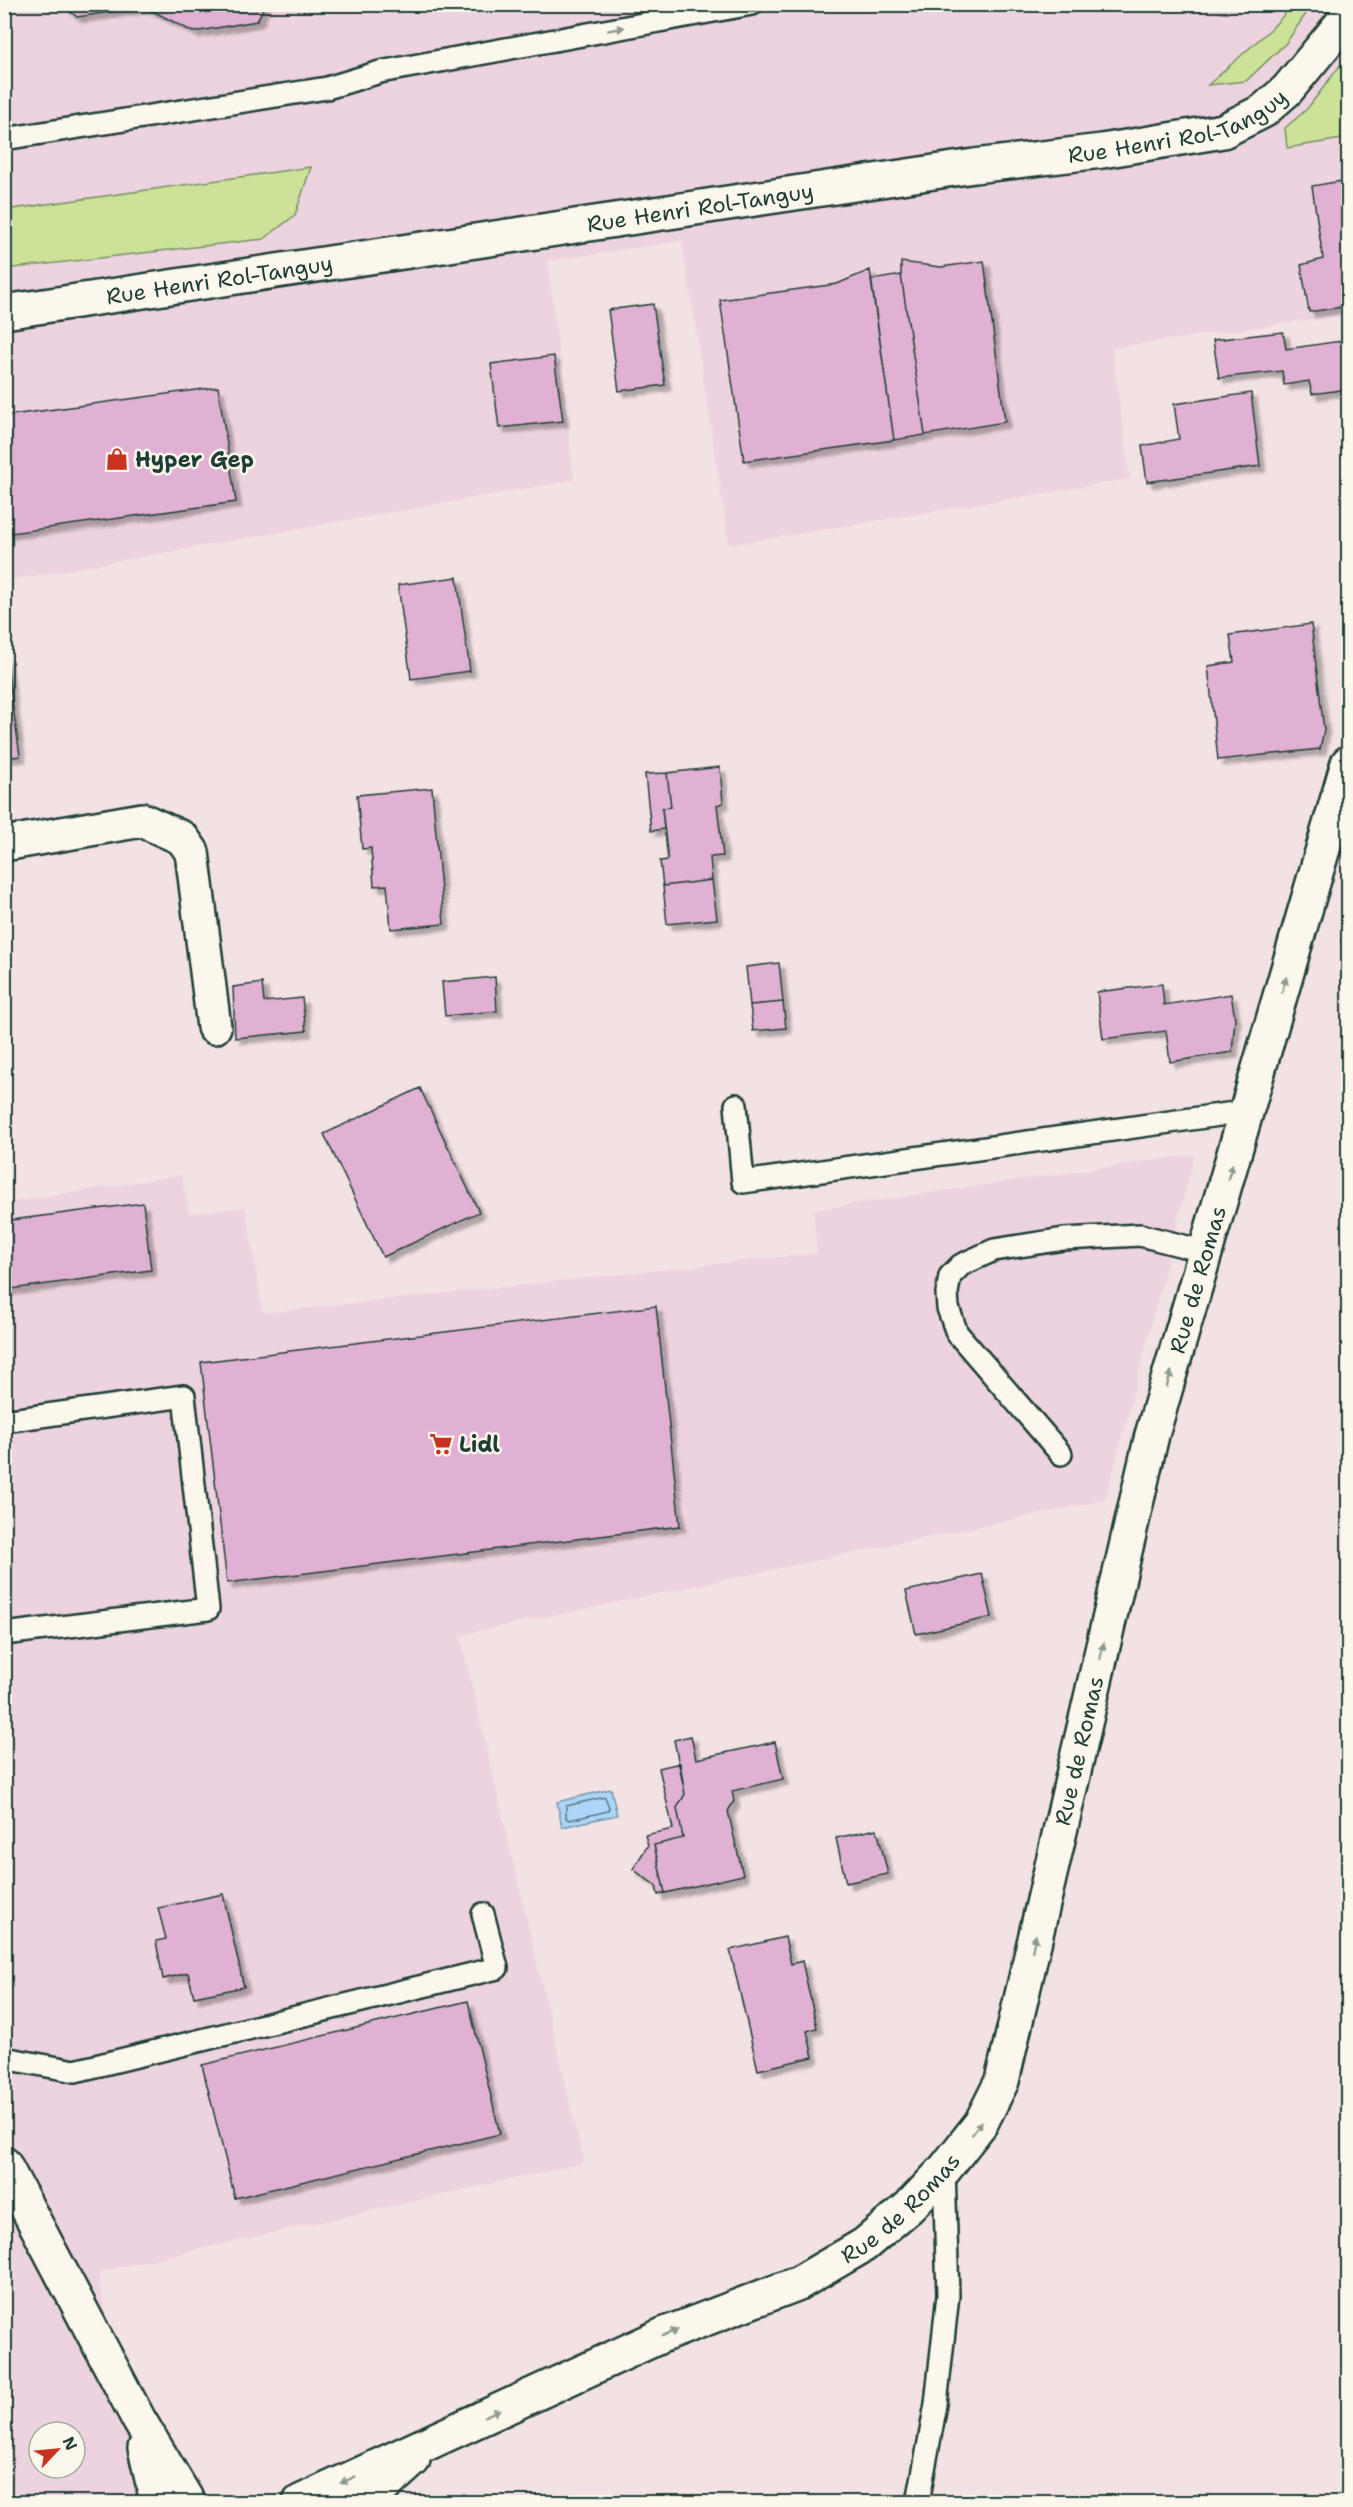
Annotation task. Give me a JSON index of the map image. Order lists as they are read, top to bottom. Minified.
{"streets":{"street":["Rue Henri Rol-Tanguy","Rue de Romas"]},"one_way":["Rue de Romas"],"places":{"shop":["Hyper Gep"],"supermarket":["Lidl"]},"north":"top right"}
